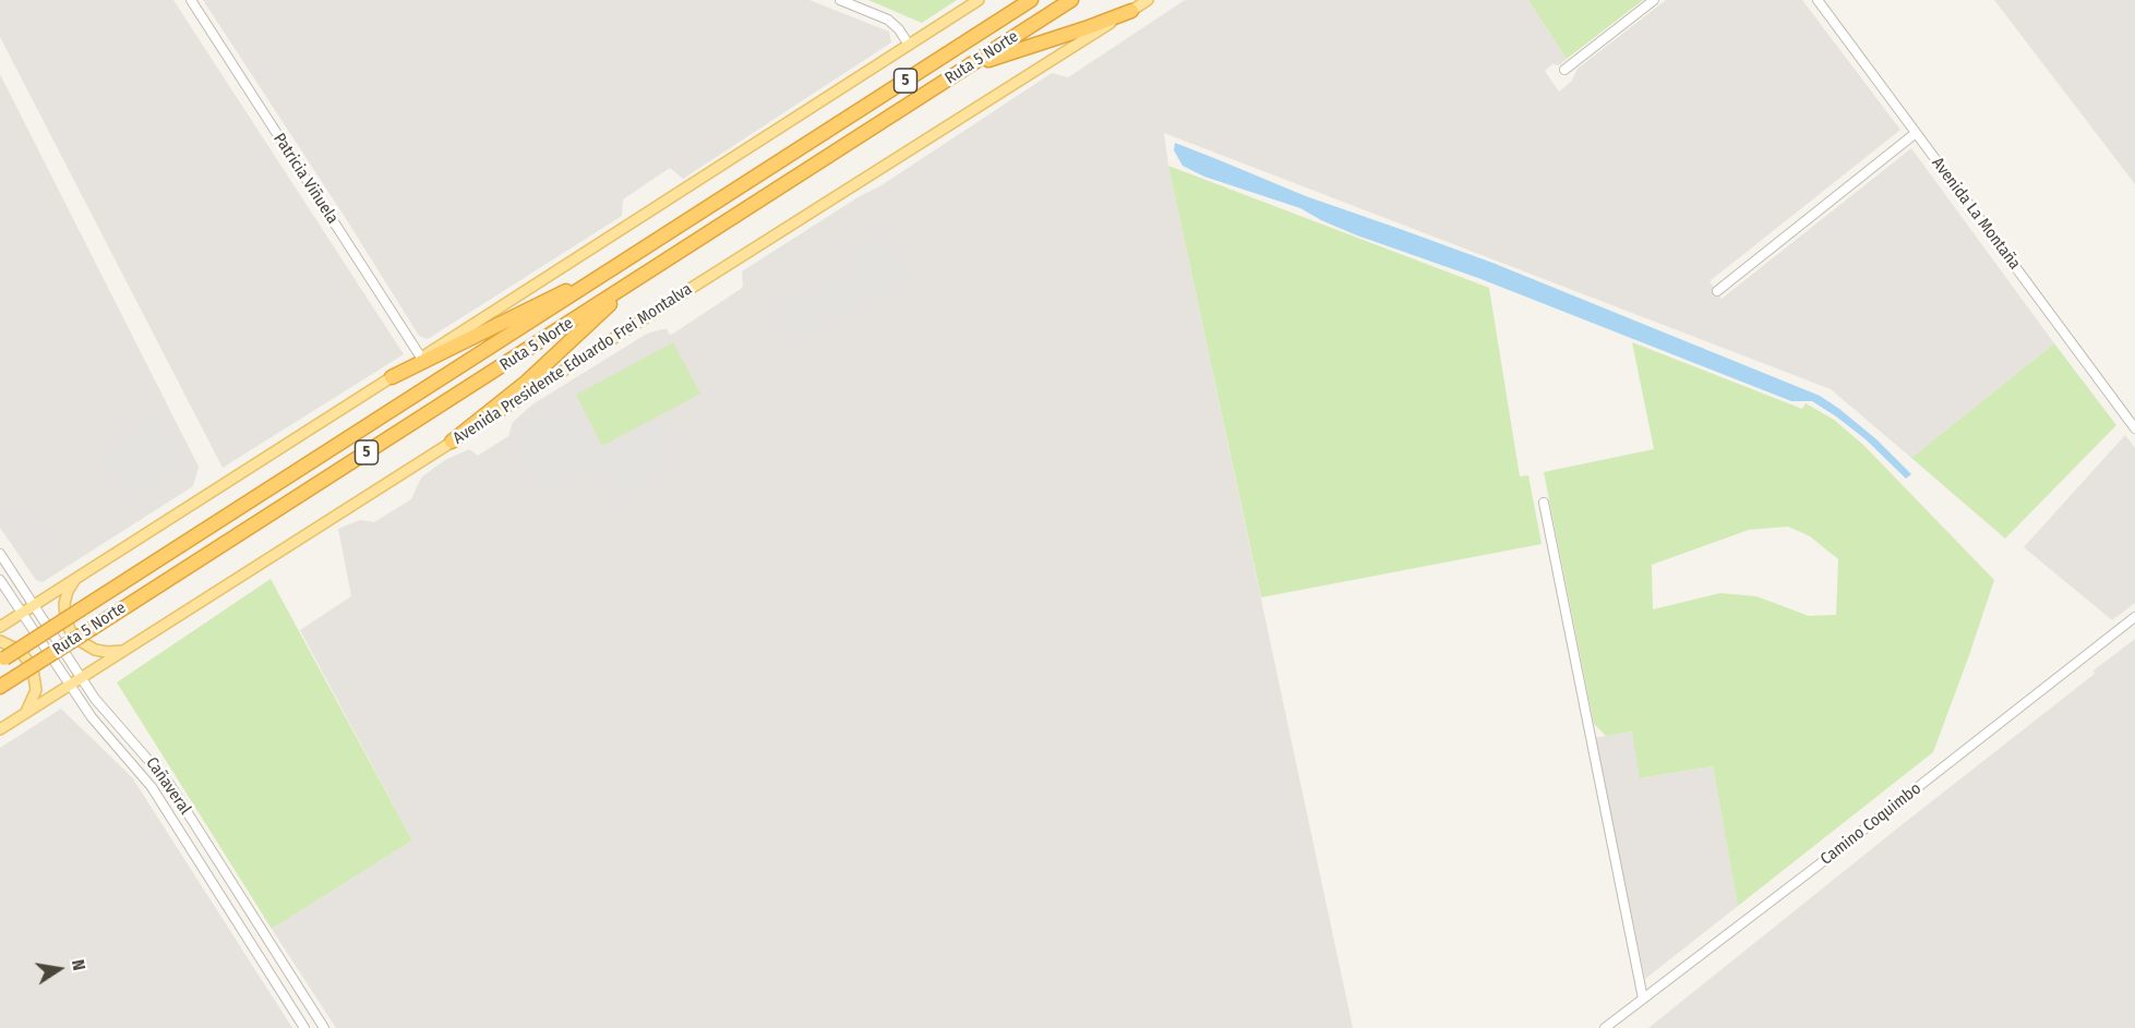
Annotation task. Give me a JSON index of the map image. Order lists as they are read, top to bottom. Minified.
{"streets":{"highway":["Ruta 5 Norte","5"],"main road":["Avenida Presidente Eduardo Frei Montalva"],"street":["Patricia Viñuela","Avenida La Montaña","Cañaveral","Camino Coquimbo"]},"crossings":[["Avenida Presidente Eduardo Frei Montalva","Cañaveral"]],"north":"right"}
